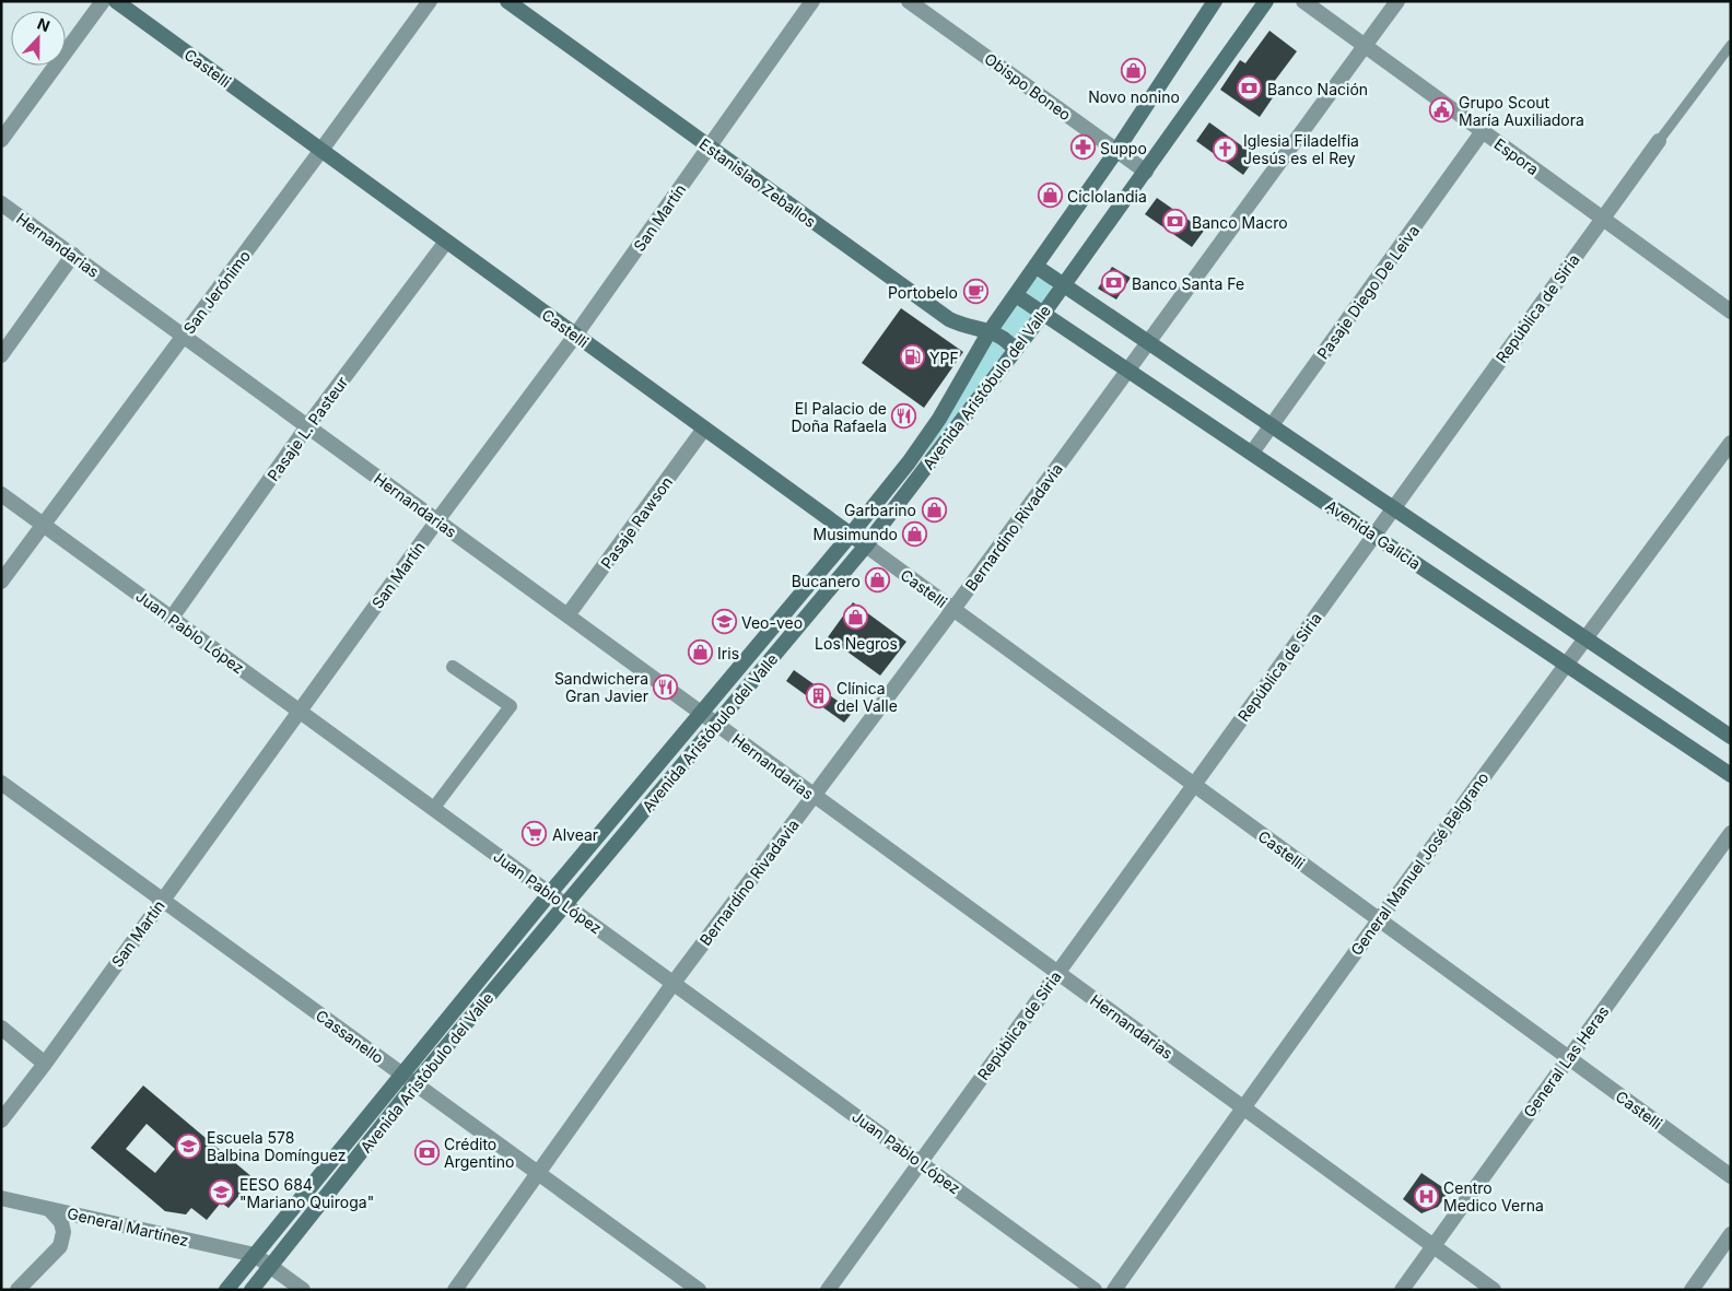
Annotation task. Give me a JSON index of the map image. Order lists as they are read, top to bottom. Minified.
{"streets":{"main road":["Castelli","Estanislao Zeballos","Avenida Aristóbulo del Valle","Avenida Galicia"],"street":["Obispo Boneo","Espora","San Martín","Hernandarias","San Jerónimo","Pasaje Diego De Leiva","República de Siria","Pasaje L. Pasteur","Pasaje Rawson","Bernardino Rivadavia","Juan Pablo López","General Manuel José Belgrano","Cassanello","General Las Heras","General Martínez"]},"crossings":[["Castelli","San Martín"],["Castelli","San Jerónimo"],["Castelli","República de Siria"],["Castelli","Avenida Aristóbulo del Valle"],["Castelli","Pasaje L. Pasteur"],["Castelli","Pasaje Rawson"],["Castelli","Bernardino Rivadavia"],["Castelli","General Manuel José Belgrano"],["Castelli","General Las Heras"],["Obispo Boneo","Avenida Aristóbulo del Valle"],["Espora","Pasaje Diego De Leiva"],["Espora","República de Siria"],["Espora","Bernardino Rivadavia"],["Estanislao Zeballos","San Martín"],["Estanislao Zeballos","Avenida Aristóbulo del Valle"],["San Martín","Hernandarias"],["San Martín","Juan Pablo López"],["San Martín","Cassanello"],["Hernandarias","San Jerónimo"],["Hernandarias","República de Siria"],["Hernandarias","Avenida Aristóbulo del Valle"],["Hernandarias","Pasaje L. Pasteur"],["Hernandarias","Pasaje Rawson"],["Hernandarias","Bernardino Rivadavia"],["Hernandarias","General Manuel José Belgrano"],["Hernandarias","General Las Heras"],["San Jerónimo","Juan Pablo López"],["Pasaje Diego De Leiva","Avenida Galicia"],["República de Siria","Avenida Galicia"],["República de Siria","Juan Pablo López"],["Avenida Aristóbulo del Valle","Avenida Galicia"],["Avenida Aristóbulo del Valle","Juan Pablo López"],["Avenida Aristóbulo del Valle","Cassanello"],["Avenida Aristóbulo del Valle","General Martínez"],["Pasaje L. Pasteur","Juan Pablo López"],["Bernardino Rivadavia","Avenida Galicia"],["Bernardino Rivadavia","Juan Pablo López"],["Bernardino Rivadavia","Cassanello"],["Avenida Galicia","General Manuel José Belgrano"]],"places":{"shop":["Novo nonino","Ciclolandia","Garbarino","Musimundo","Bucanero","Los Negros","Iris"],"bank":["Banco Nación","Banco Macro","Banco Santa Fe","Crédito Argentino"],"public building":["Grupo Scout María Auxiliadora"],"pharmacy":["Suppo"],"church":["Iglesia Filadelfia Jesús es el Rey"],"cafe":["Portobelo"],"fuel station":["YPF"],"restaurant":["El Palacio de Doña Rafaela","Sandwichera Gran Javier"],"school or university":["Veo-veo","Escuela 578 Balbina Domínguez","EESO 684 \"Mariano Quiroga\""],"building":["Clínica del Valle"],"supermarket":["Alvear"],"hospital":["Centro Medico Verna"]},"north":"top"}
